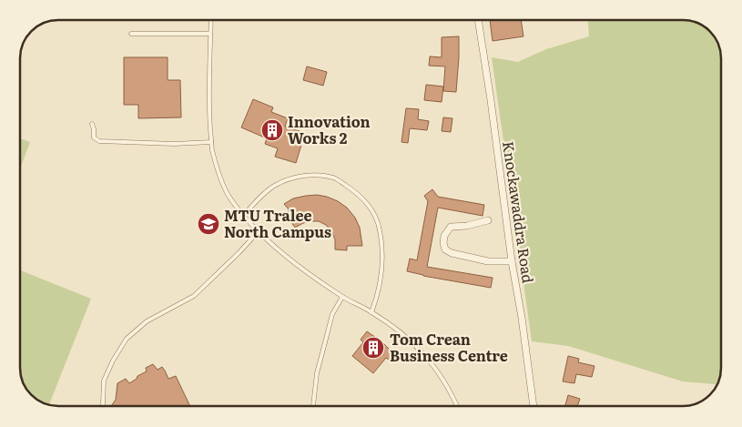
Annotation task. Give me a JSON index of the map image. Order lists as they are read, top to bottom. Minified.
{"streets":{"street":["Knockawaddra Road"]},"places":{"building":["Innovation Works 2","Tom Crean Business Centre"],"school or university":["MTU Tralee North Campus"]}}
